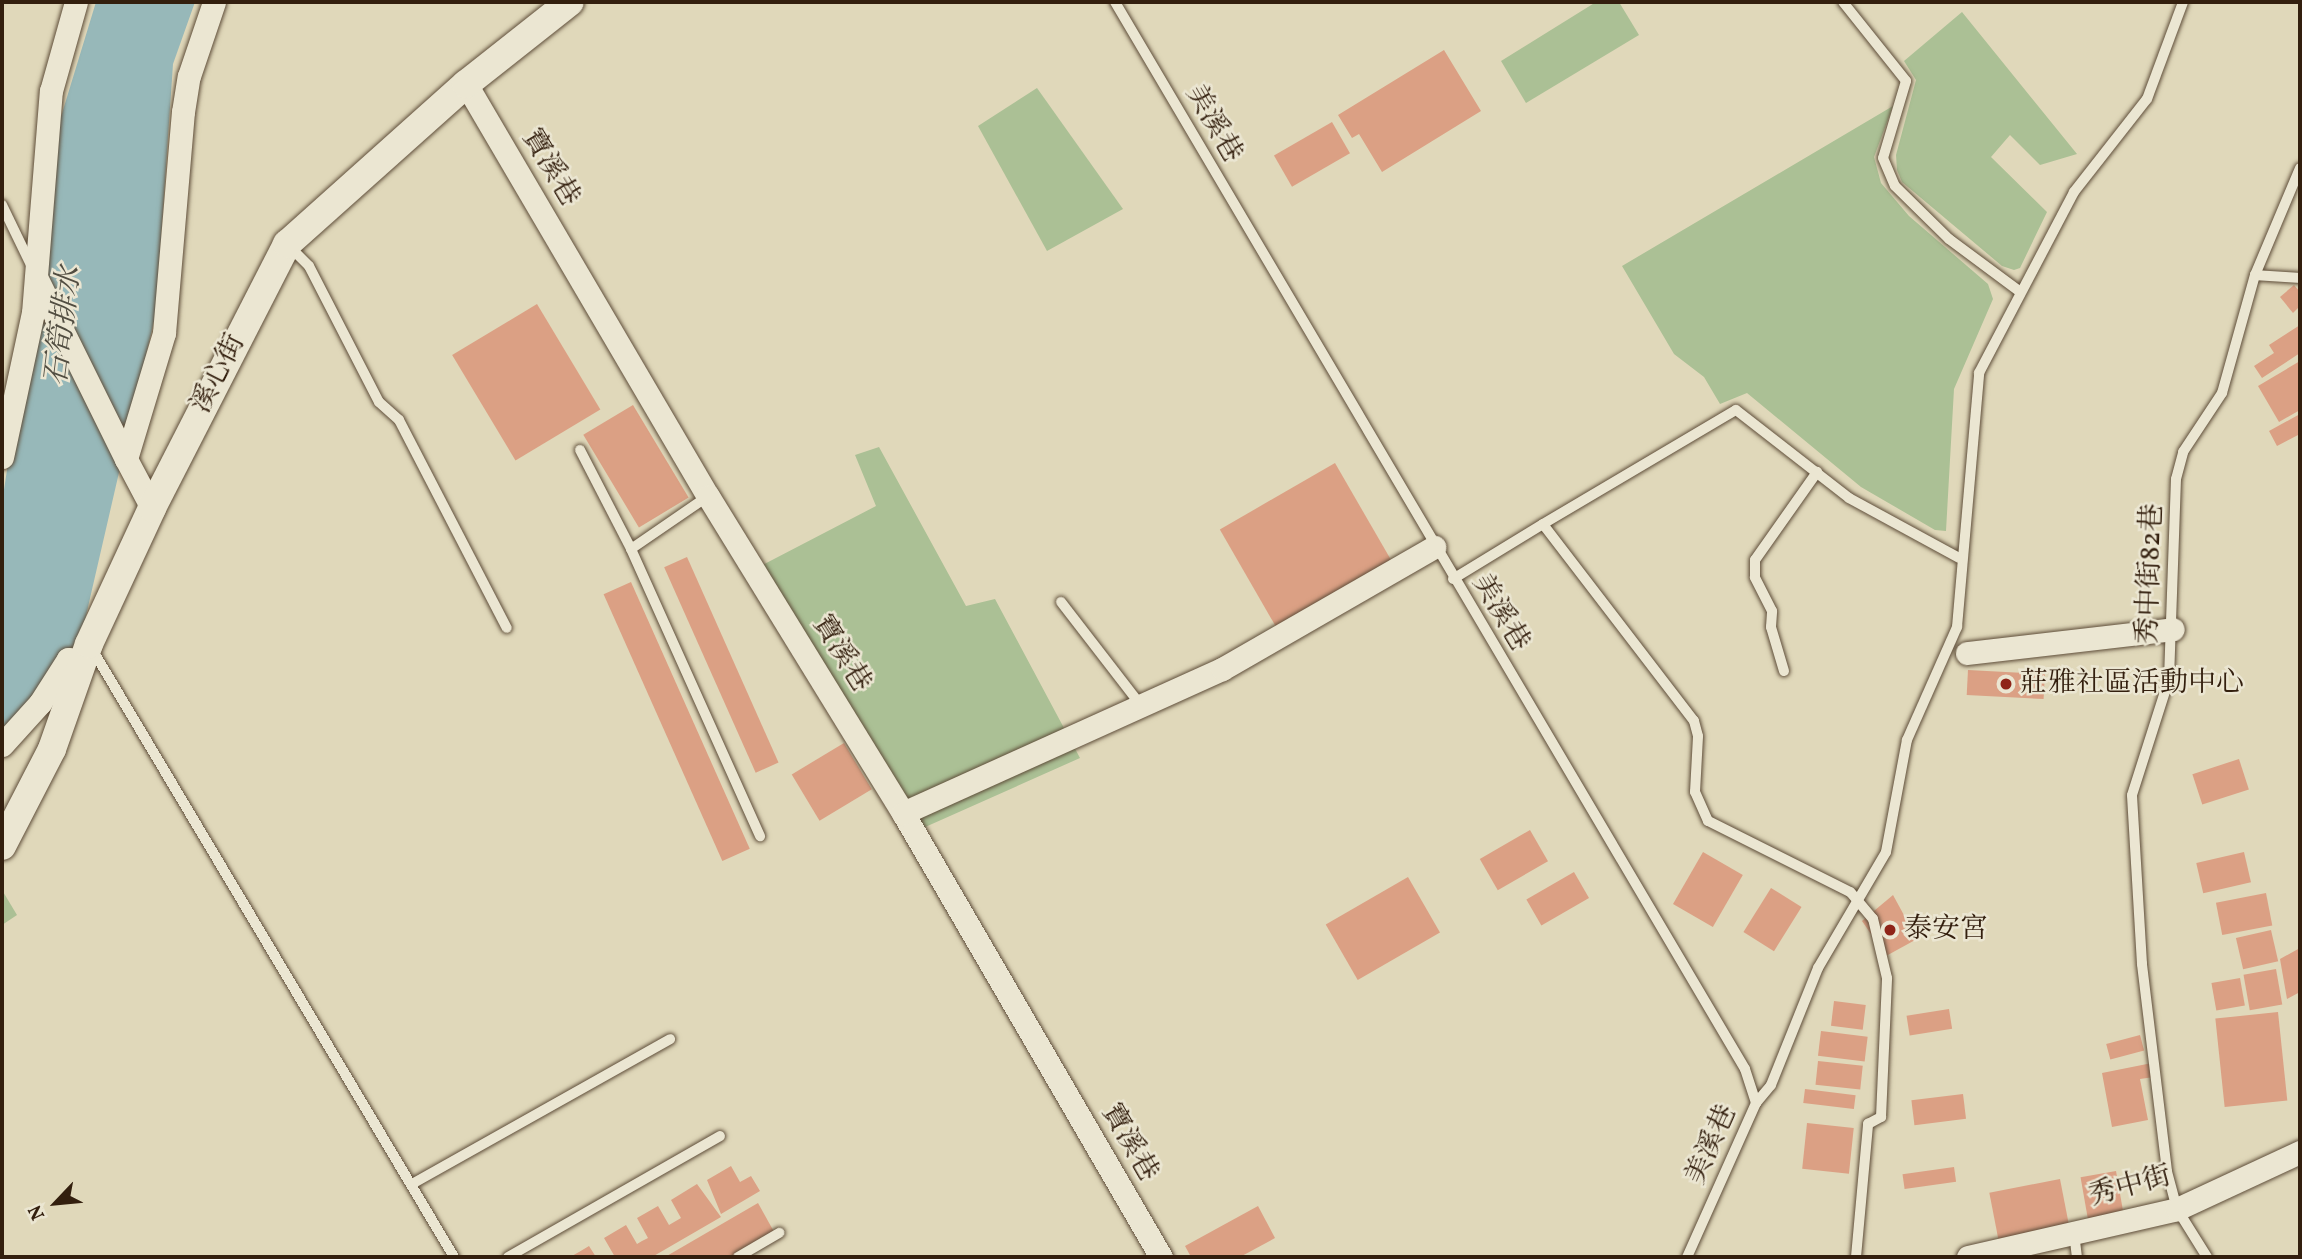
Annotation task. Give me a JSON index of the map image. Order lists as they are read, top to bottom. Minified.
{"streets":{"street":["寶溪巷","溪心街","秀中街"],"lane":["美溪巷","秀中街82巷"]},"crossings":[["寶溪巷","溪心街"],["秀中街82巷","秀中街"]],"water":["石筍排水"],"places":["莊雅社區活動中心","泰安宮"],"north":"bottom left"}
